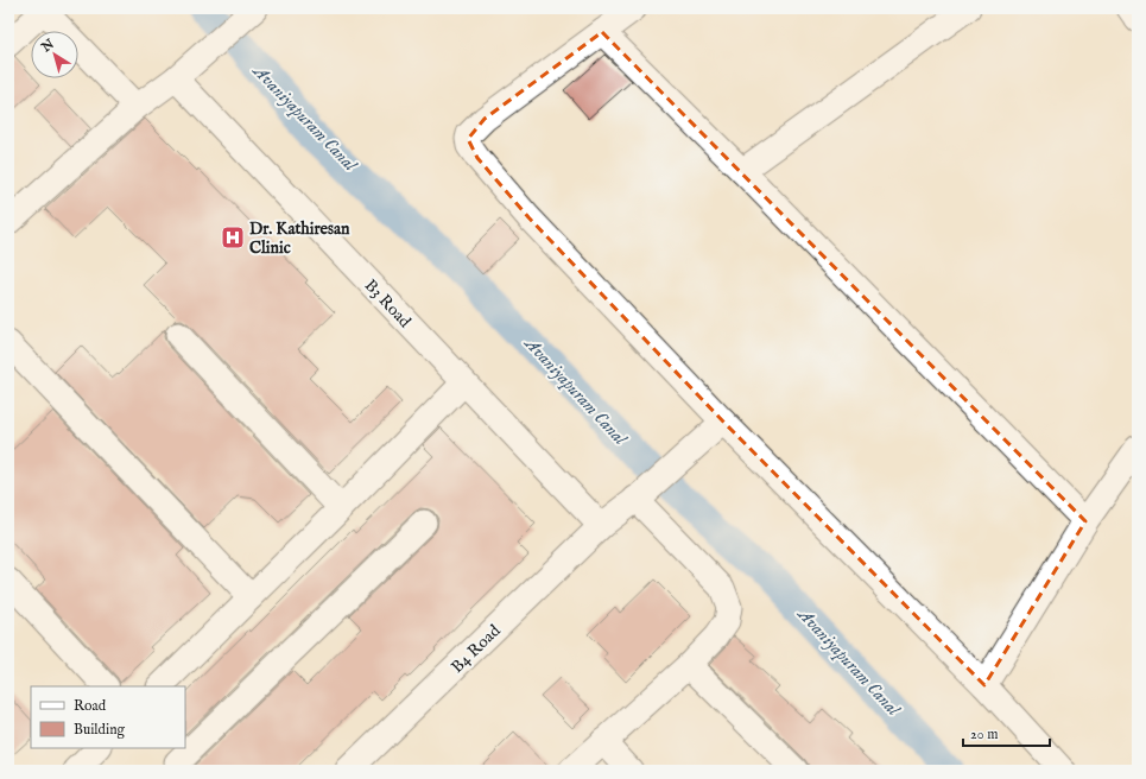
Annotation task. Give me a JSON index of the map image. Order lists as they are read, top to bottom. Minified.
{"streets":{"street":["B3 Road","B4 Road"]},"crossings":[["B3 Road","B4 Road"]],"water":["Avaniyapuram Canal"],"places":{"hospital":["Dr. Kathiresan Clinic"]},"legend":["Road","Building"],"scale_bar":"20 m","north":"top left"}
